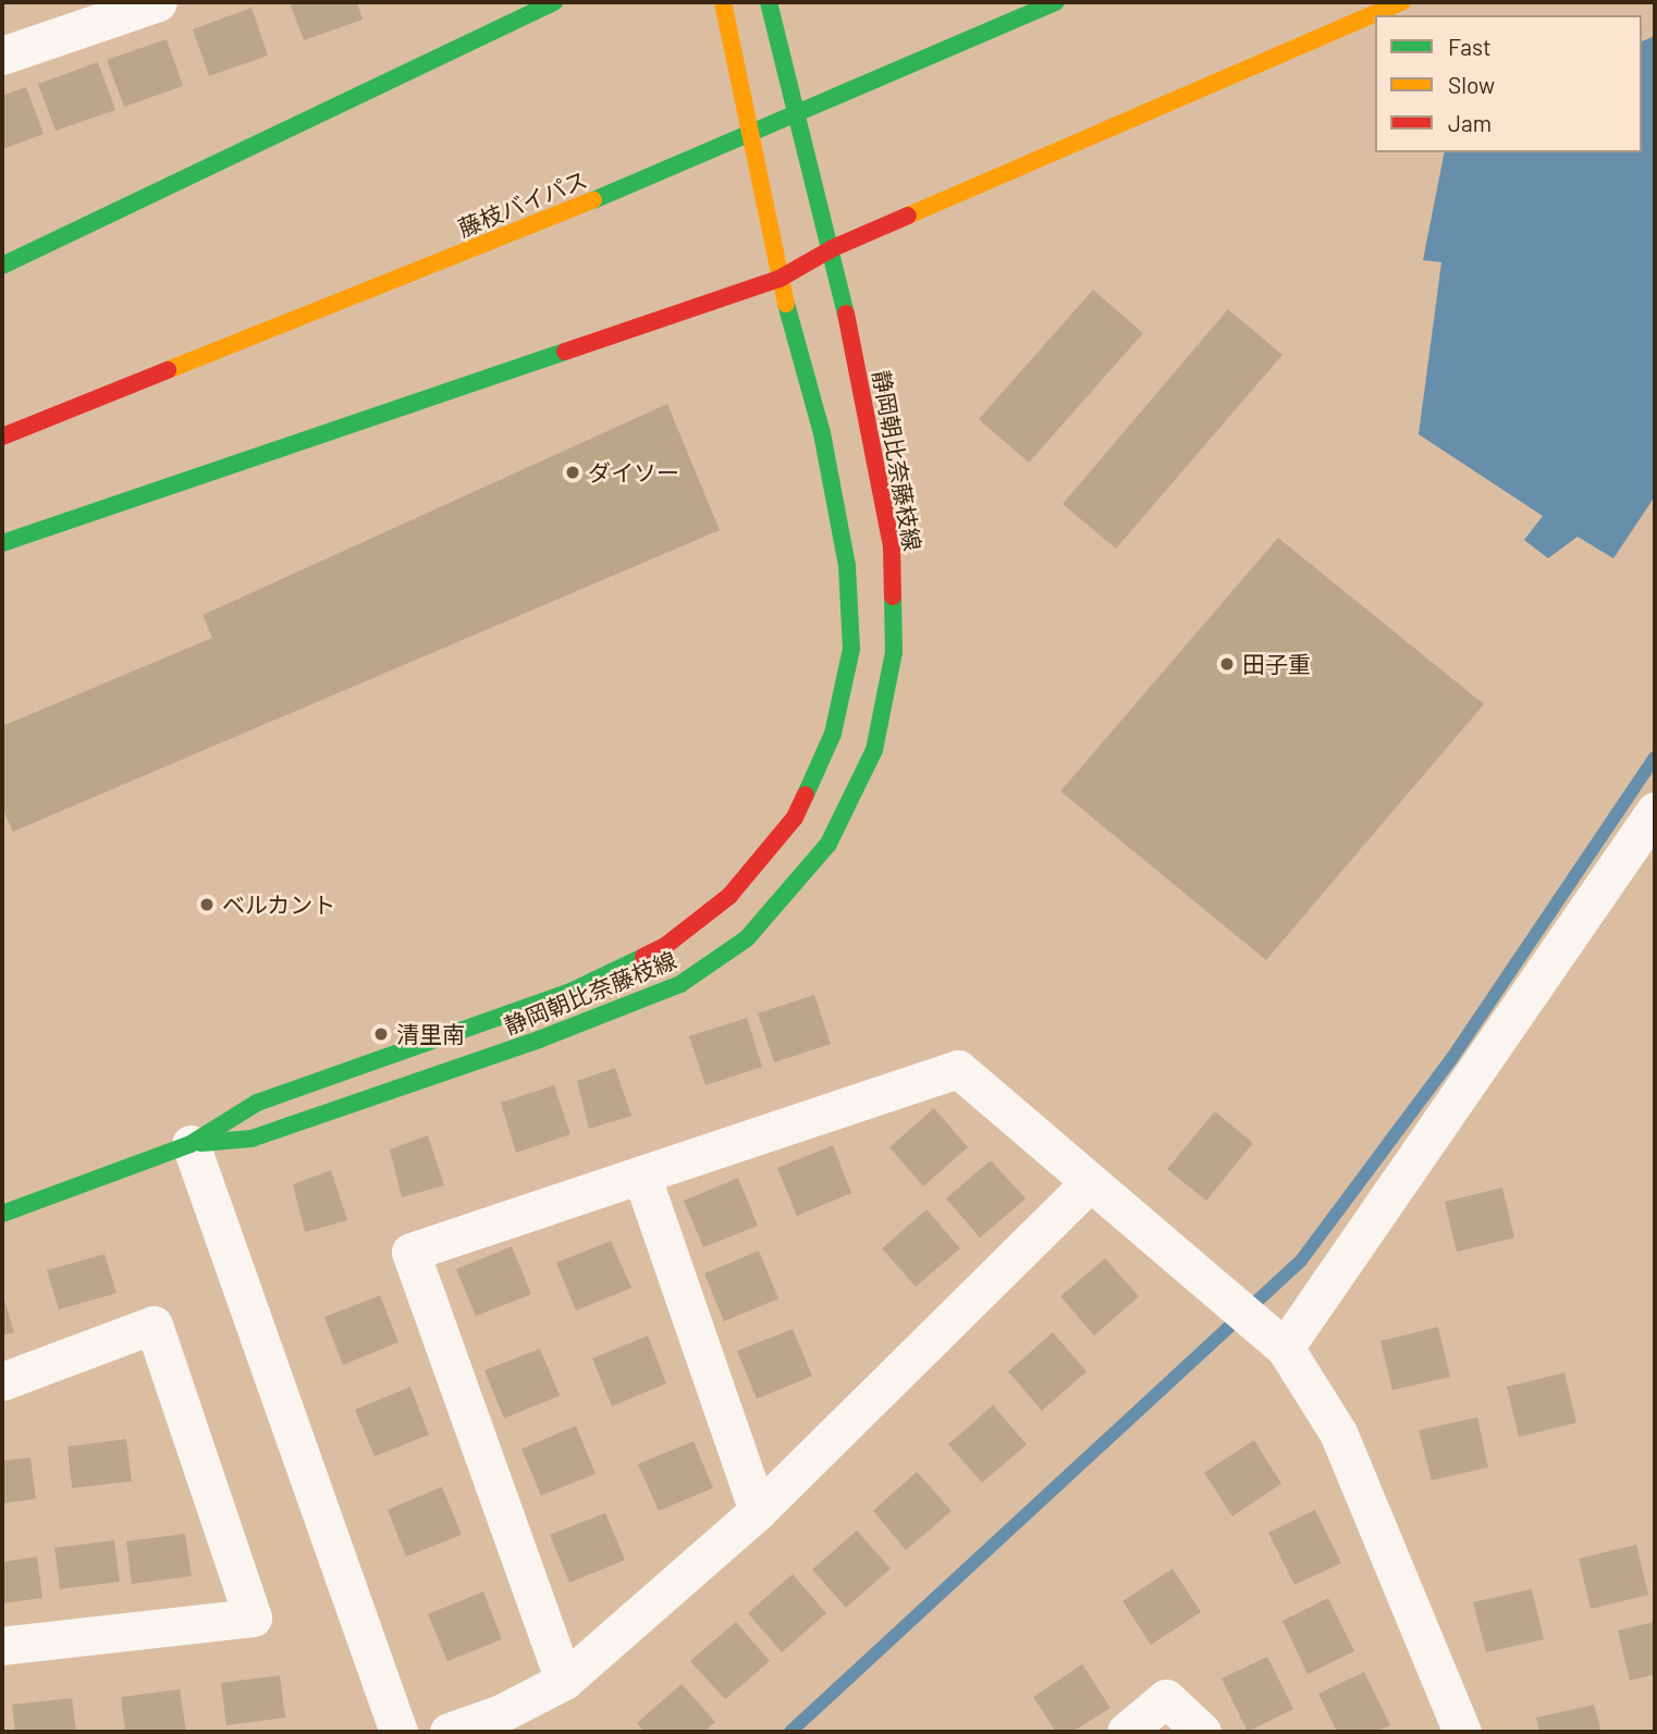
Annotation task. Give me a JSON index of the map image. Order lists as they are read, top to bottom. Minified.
{"streets":{"main road":["藤枝バイパス","静岡朝比奈藤枝線"]},"places":["ダイソー","田子重","ベルカント","清里南"],"legend":["Fast","Slow","Jam"]}
